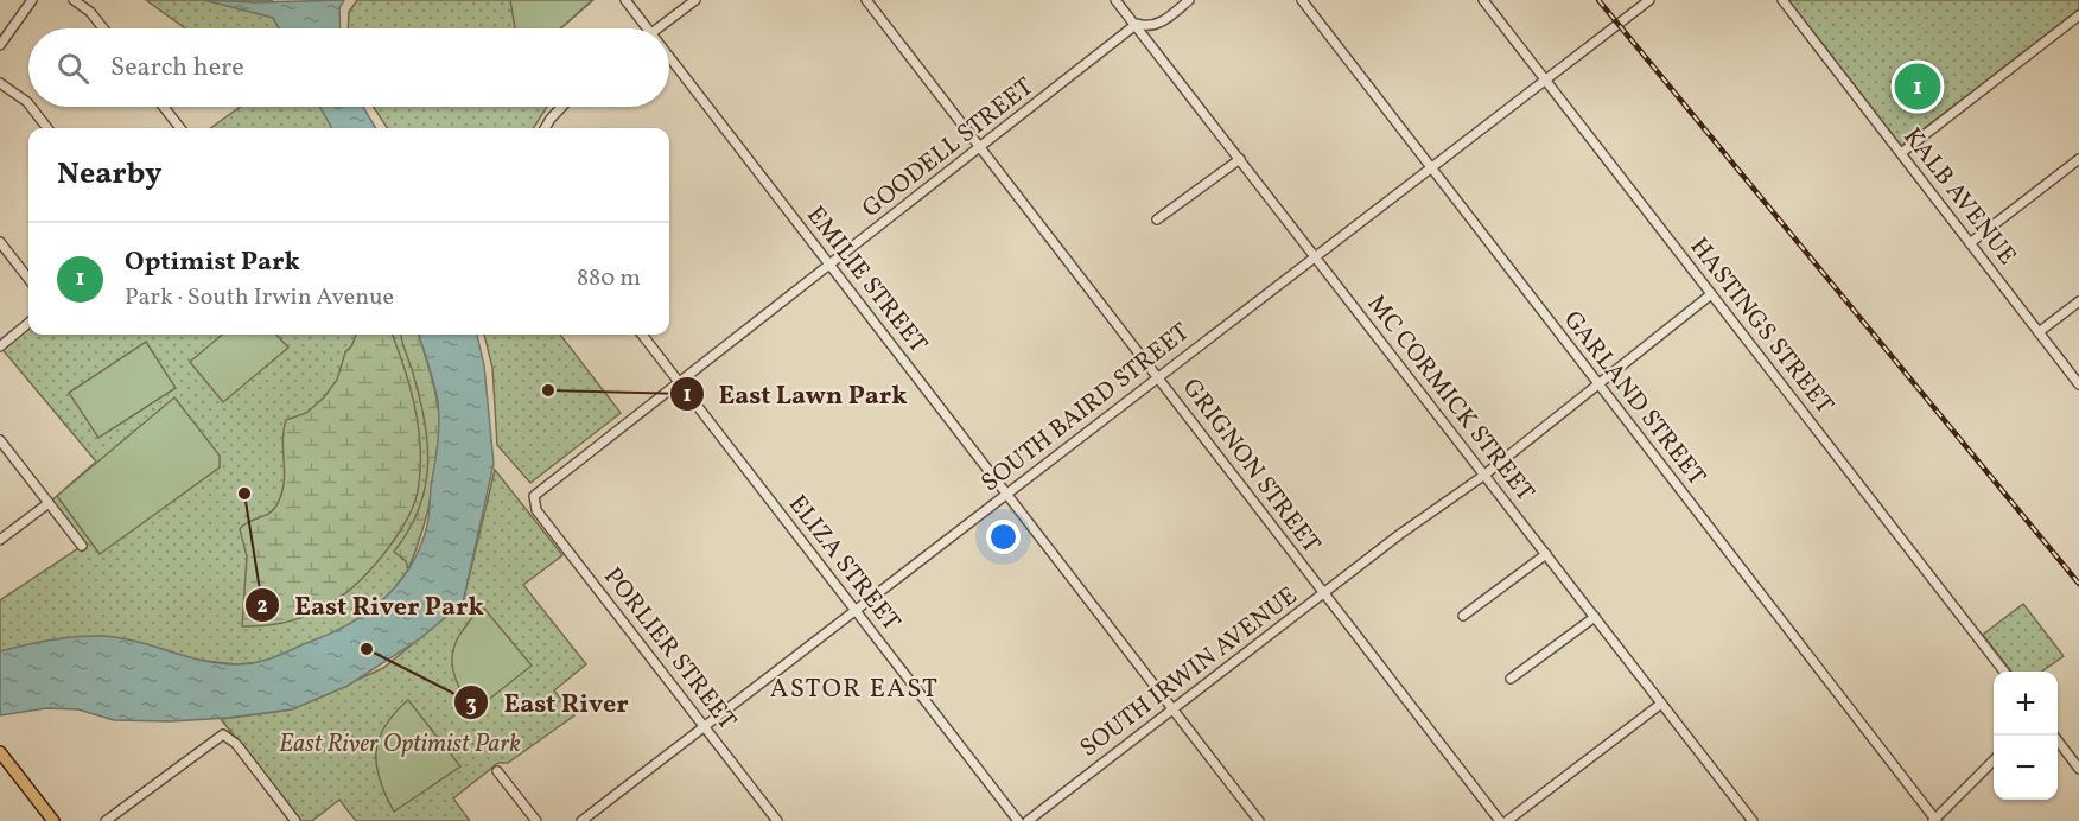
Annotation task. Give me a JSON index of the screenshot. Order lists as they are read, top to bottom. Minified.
{"streets":{"street":["GOODELL STREET","KALB AVENUE","EMILIE STREET","HASTINGS STREET","MC CORMICK STREET","GARLAND STREET","SOUTH BAIRD STREET","GRIGNON STREET","ELIZA STREET","PORLIER STREET","SOUTH IRWIN AVENUE"]},"crossings":[["GOODELL STREET","EMILIE STREET"],["GOODELL STREET","MC CORMICK STREET"],["GOODELL STREET","GRIGNON STREET"],["GOODELL STREET","ELIZA STREET"],["GOODELL STREET","PORLIER STREET"],["EMILIE STREET","SOUTH BAIRD STREET"],["EMILIE STREET","SOUTH IRWIN AVENUE"],["HASTINGS STREET","SOUTH BAIRD STREET"],["HASTINGS STREET","SOUTH IRWIN AVENUE"],["MC CORMICK STREET","SOUTH BAIRD STREET"],["MC CORMICK STREET","SOUTH IRWIN AVENUE"],["GARLAND STREET","SOUTH BAIRD STREET"],["GARLAND STREET","SOUTH IRWIN AVENUE"],["SOUTH BAIRD STREET","GRIGNON STREET"],["SOUTH BAIRD STREET","ELIZA STREET"],["SOUTH BAIRD STREET","PORLIER STREET"],["GRIGNON STREET","SOUTH IRWIN AVENUE"]],"districts":["ASTOR EAST"],"parks":["East River Optimist Park"],"places":["East Lawn Park","East River Park","East River"],"page":{"search":"Search here","pins":"1","heading":"Nearby","list":[{"mark":"1","name":"Optimist Park","note":"Park · South Irwin Avenue","value":"880 m"}],"map_buttons":["+","−"]}}
